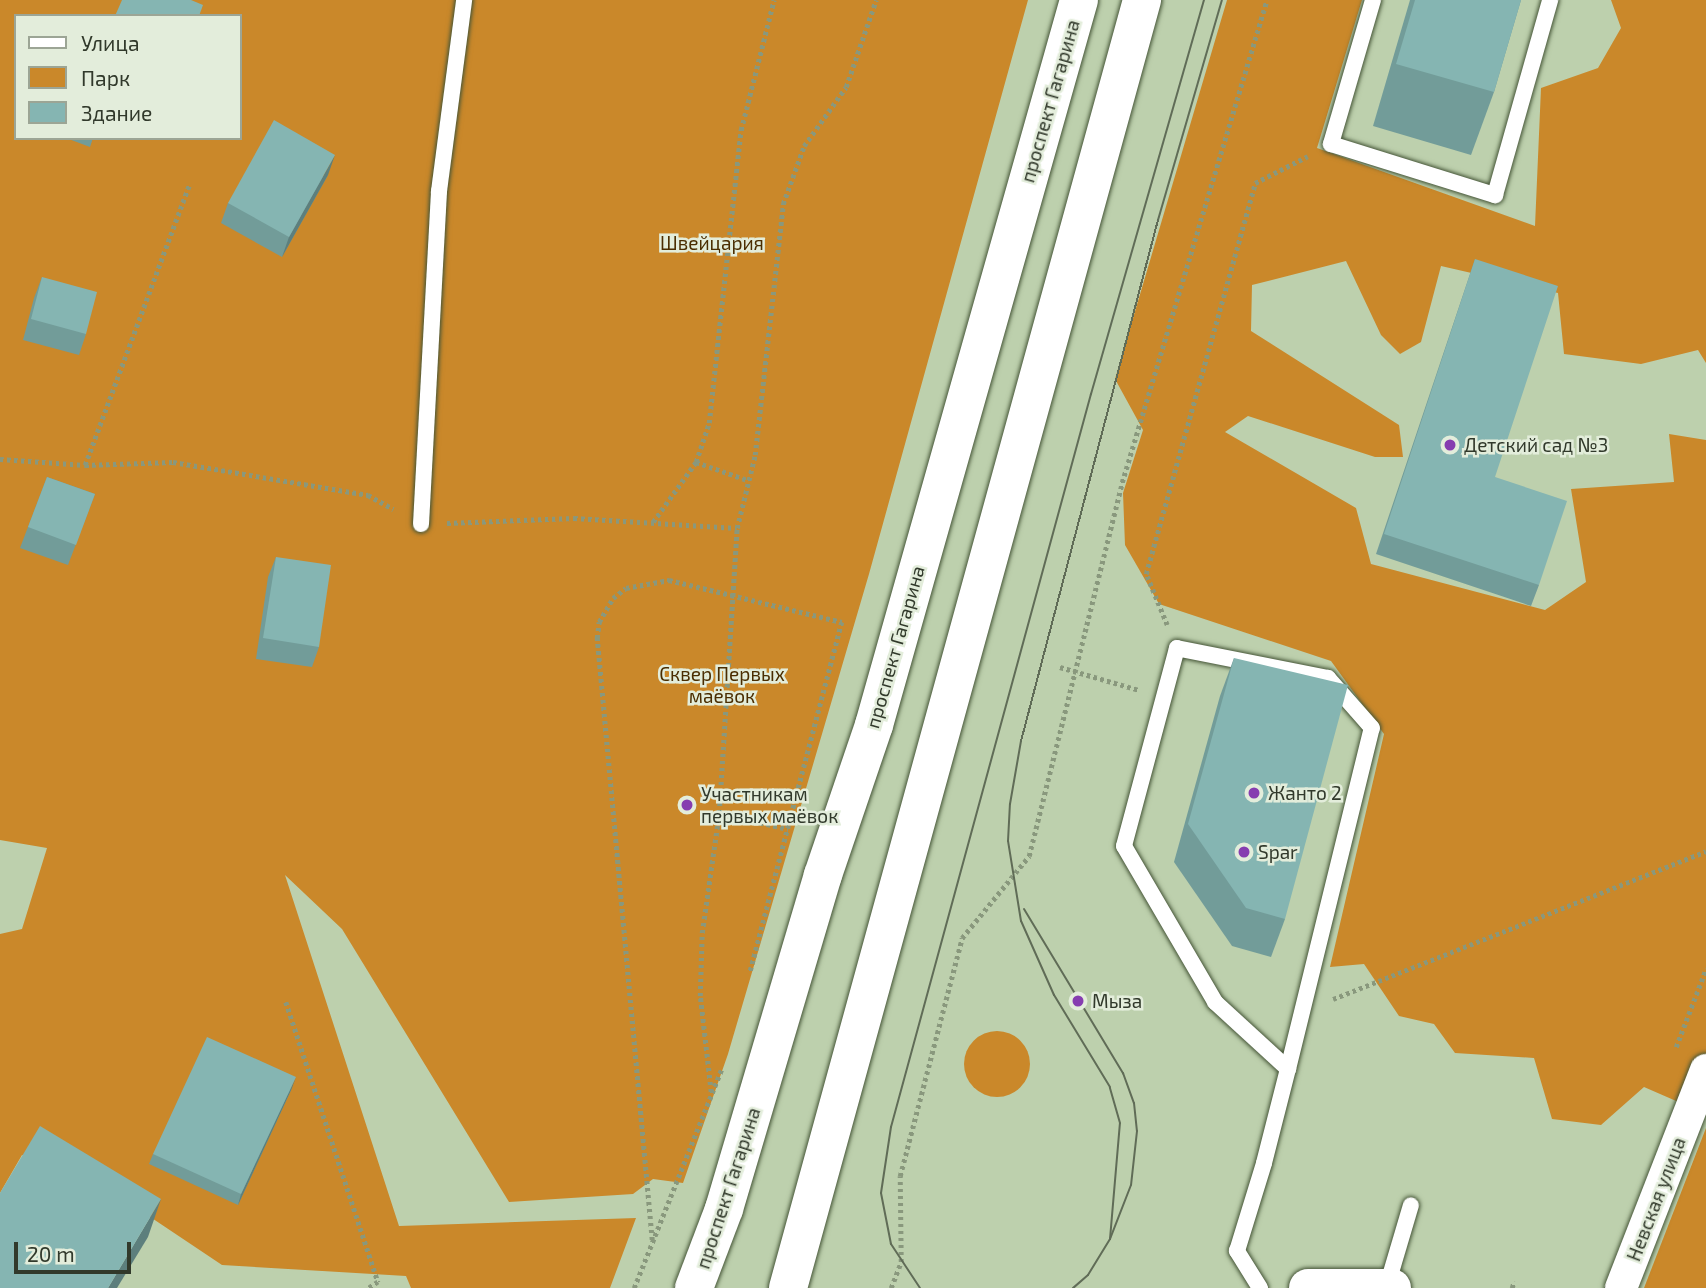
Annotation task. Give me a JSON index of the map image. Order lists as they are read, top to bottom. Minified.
{"streets":{"main road":["проспект Гагарина"],"street":["Невская улица"]},"parks":["Швейцария","Сквер Первых маёвок"],"places":["Детский сад №3","Жанто 2","Участникам первых маёвок","Spar","Мыза"],"legend":["Улица","Парк","Здание"],"scale_bar":"20 m"}
